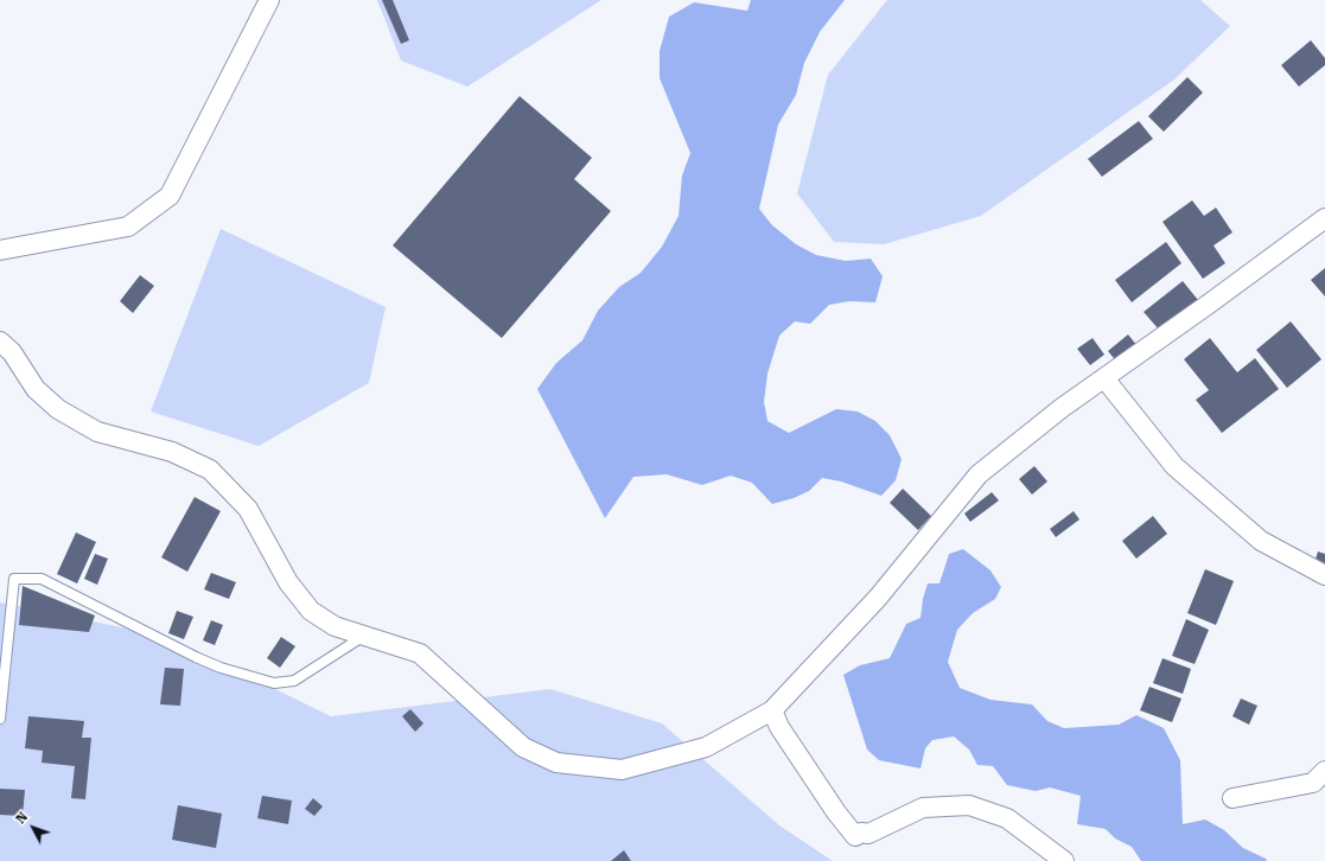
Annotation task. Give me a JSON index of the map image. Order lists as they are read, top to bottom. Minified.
{"north":"top left"}
